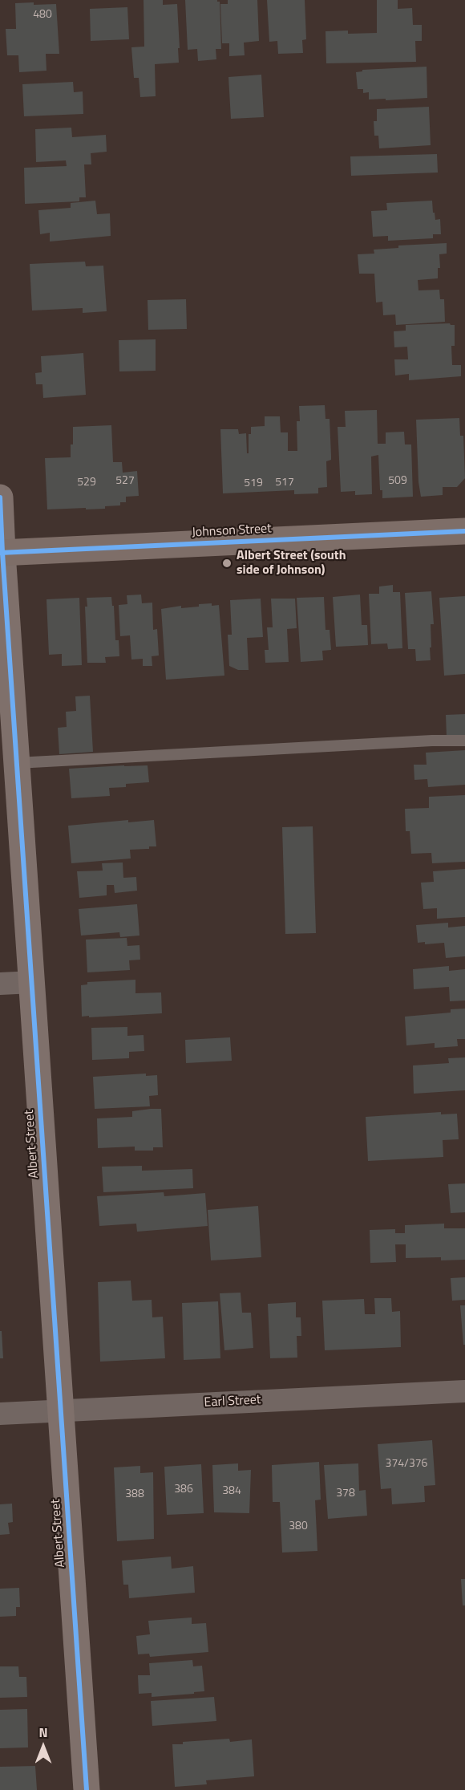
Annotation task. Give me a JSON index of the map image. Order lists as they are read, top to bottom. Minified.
{"streets":{"main road":["Johnson Street"],"street":["Albert Street","Earl Street"]},"crossings":[["Johnson Street","Albert Street"],["Albert Street","Earl Street"]],"places":["Albert Street (south side of Johnson)"],"house_numbers":["480","527","509","529","517","519","374/376","386","384","378","388","380"],"north":"top"}
